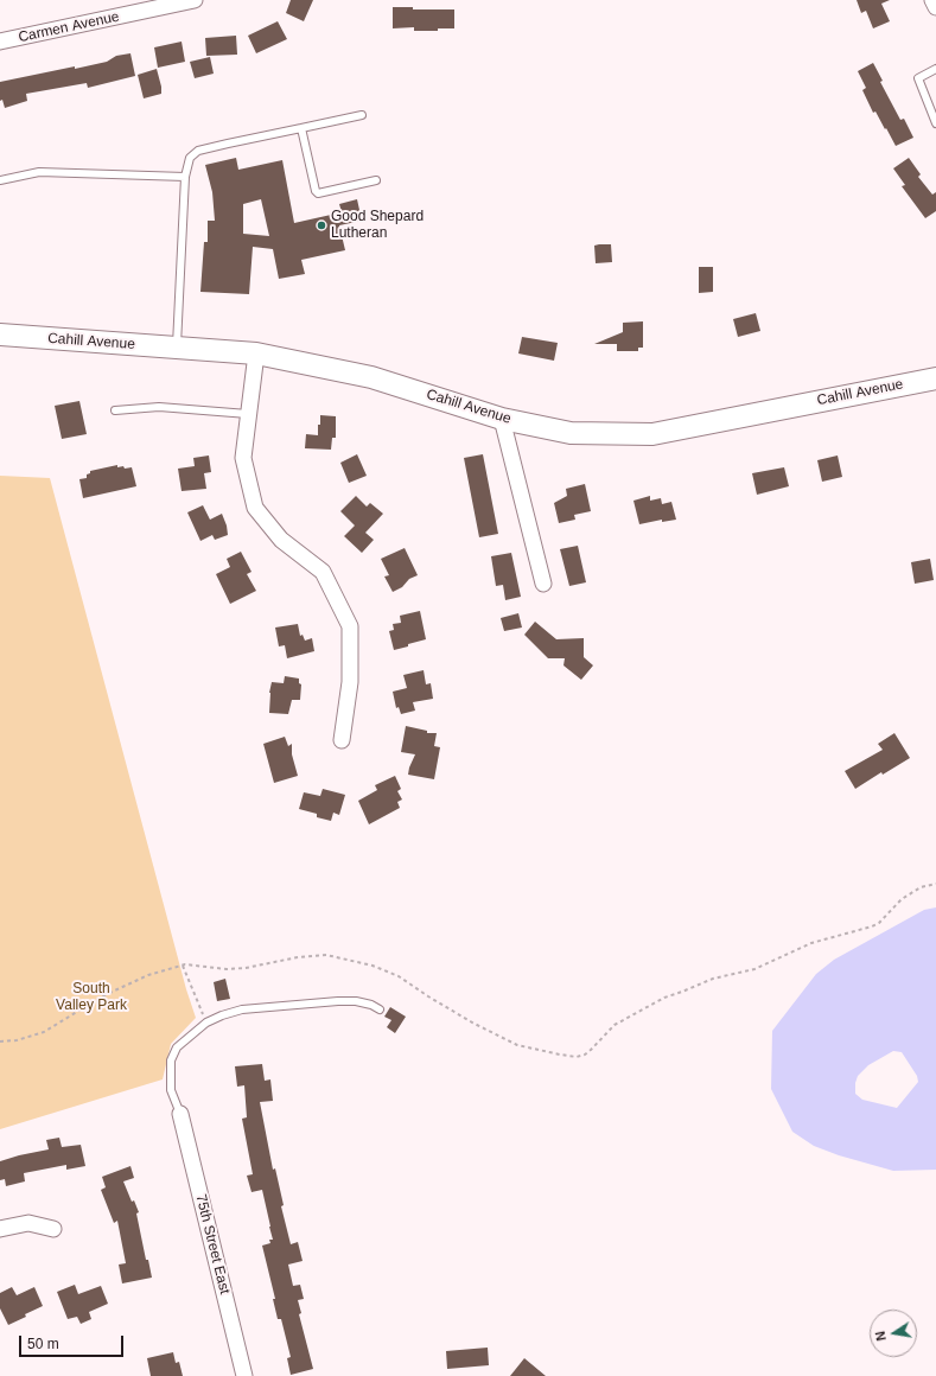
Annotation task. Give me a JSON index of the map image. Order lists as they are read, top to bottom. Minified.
{"streets":{"street":["Carmen Avenue","Cahill Avenue","75th Street East"]},"parks":["South Valley Park"],"places":["Good Shepard Lutheran"],"scale_bar":"50 m","north":"left"}
